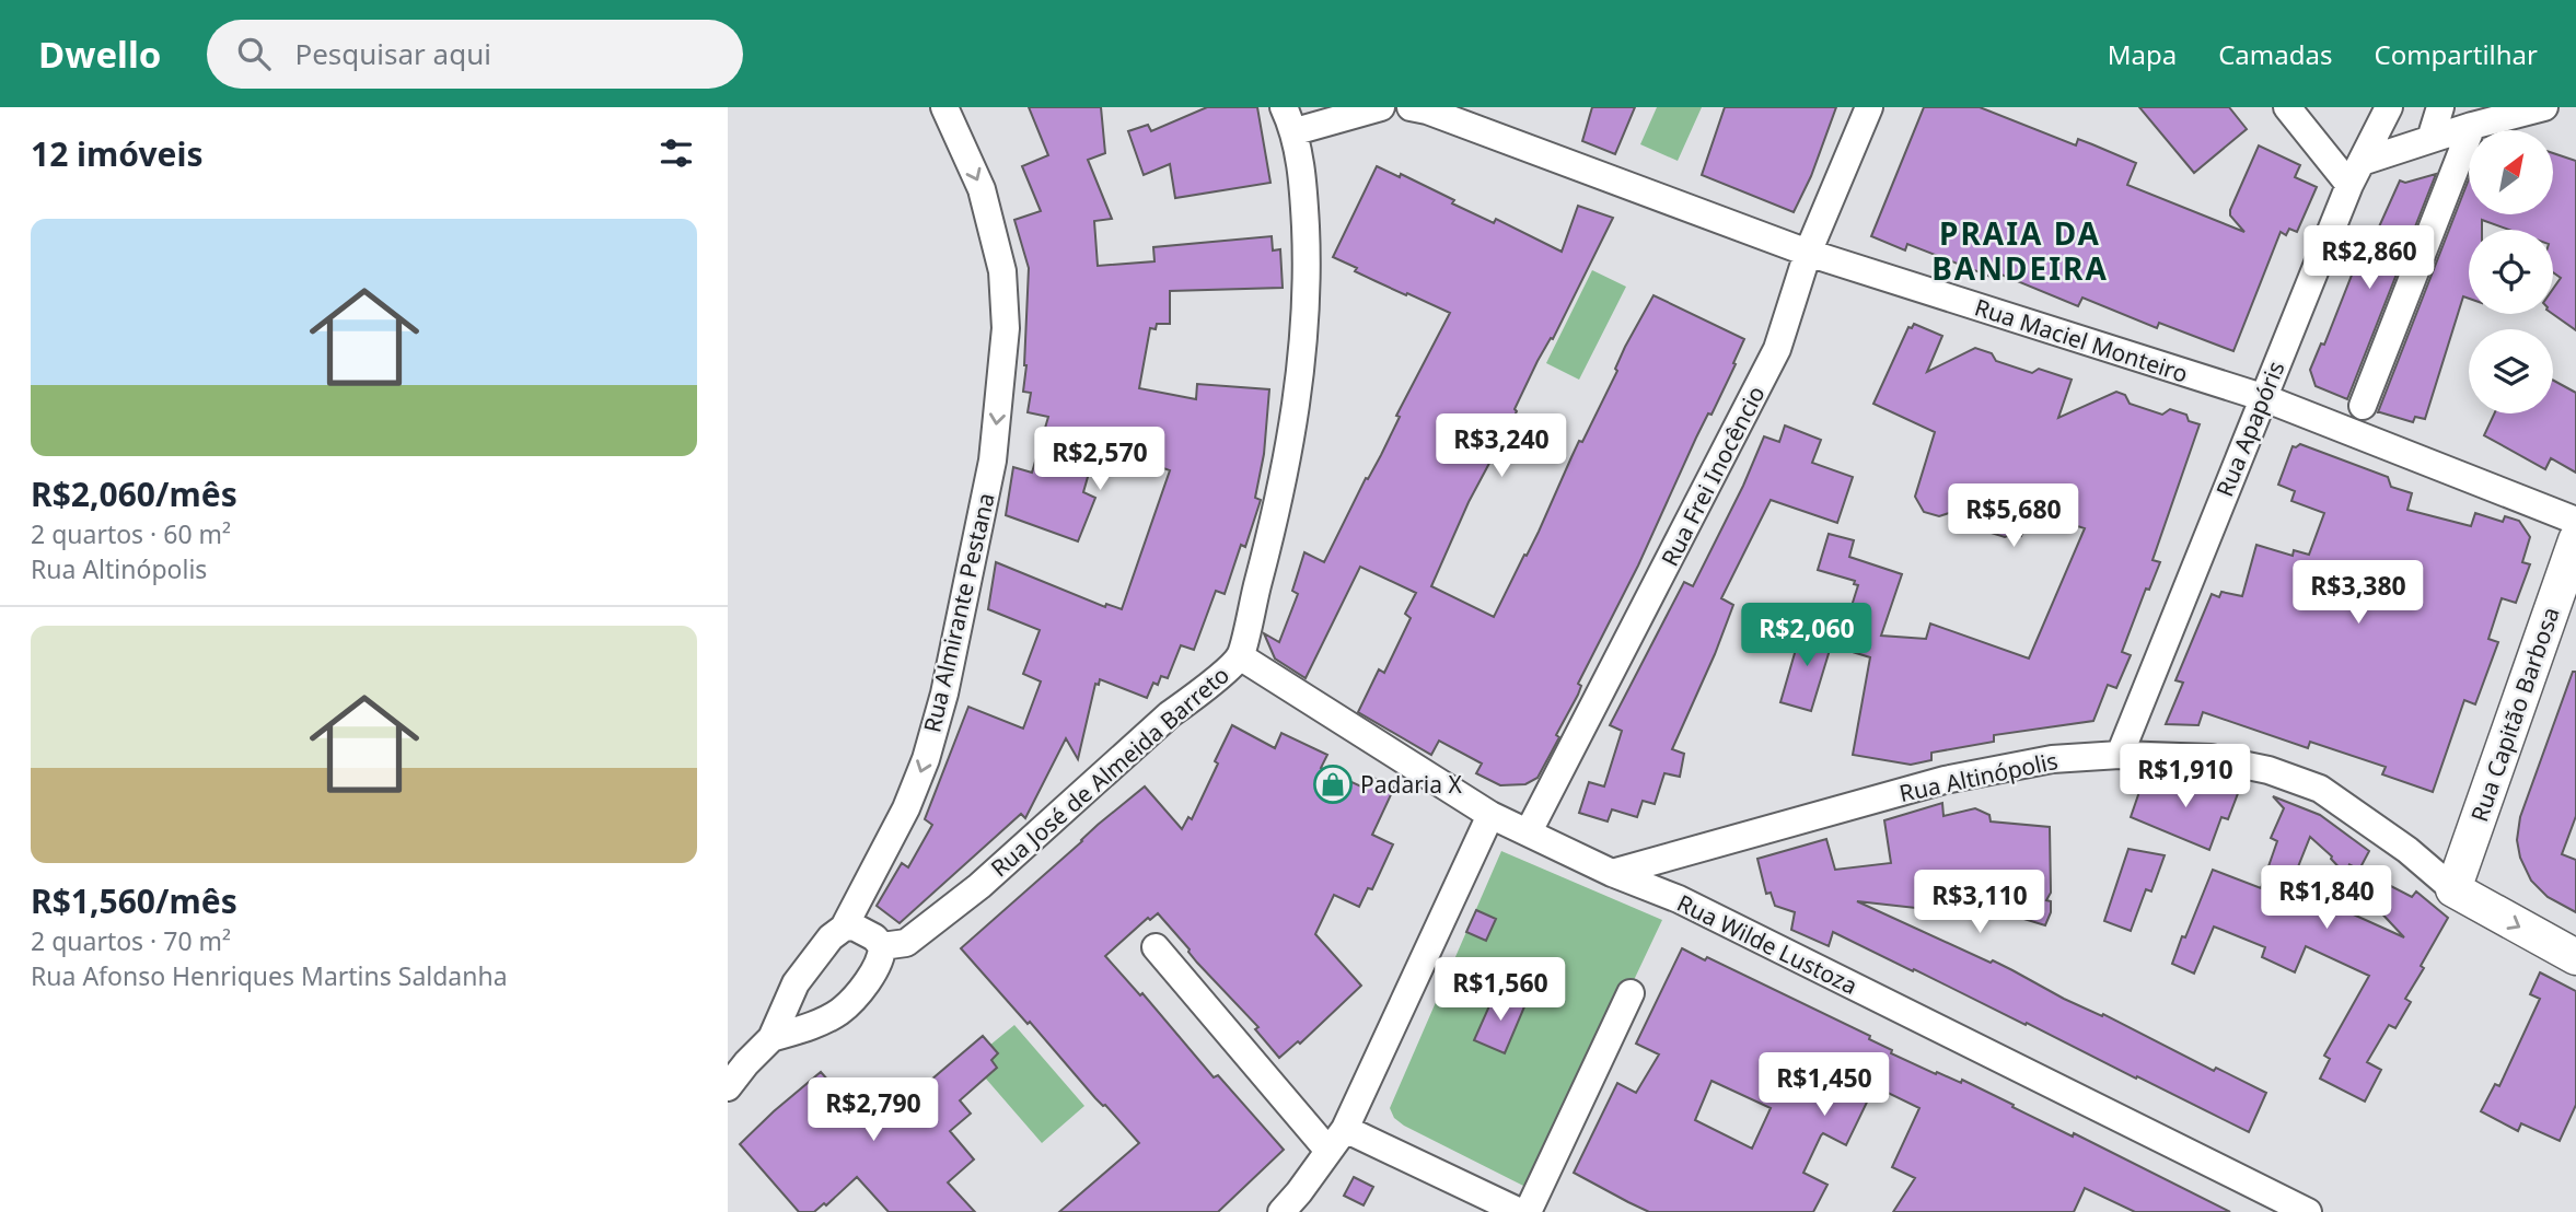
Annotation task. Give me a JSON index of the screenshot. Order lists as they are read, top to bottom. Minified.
{"streets":{"main road":["Rua Capitão Barbosa","Rua Altinópolis"],"street":["Rua Maciel Monteiro","Rua Apapóris","Rua Frei Inocêncio","Rua Almirante Pestana","Rua José de Almeida Barreto","Rua Wilde Lustoza"]},"crossings":[["Rua Maciel Monteiro","Rua Apapóris"],["Rua Maciel Monteiro","Rua Frei Inocêncio"],["Rua Apapóris","Rua Altinópolis"],["Rua Frei Inocêncio","Rua Wilde Lustoza"],["Rua Capitão Barbosa","Rua Altinópolis"],["Rua José de Almeida Barreto","Rua Wilde Lustoza"],["Rua Altinópolis","Rua Wilde Lustoza"]],"one_way":["Rua Almirante Pestana"],"districts":["PRAIA DA BANDEIRA"],"places":{"shop":["Padaria X"]},"north":"top right","page":{"header":"Dwello","search":"Pesquisar aqui","nav":["Mapa","Camadas","Compartilhar"],"heading":"12 imóveis","list":[{"name":"R$2,060/mês","note":"2 quartos · 60 m² · Rua Altinópolis"},{"name":"R$1,560/mês","note":"2 quartos · 70 m² · Rua Afonso Henriques Martins Saldanha"}],"price":["R$2,860","R$3,240","R$2,570","R$5,680","R$3,380","R$2,060","R$1,910","R$1,840","R$3,110","R$1,560","R$1,450","R$2,790"]}}
